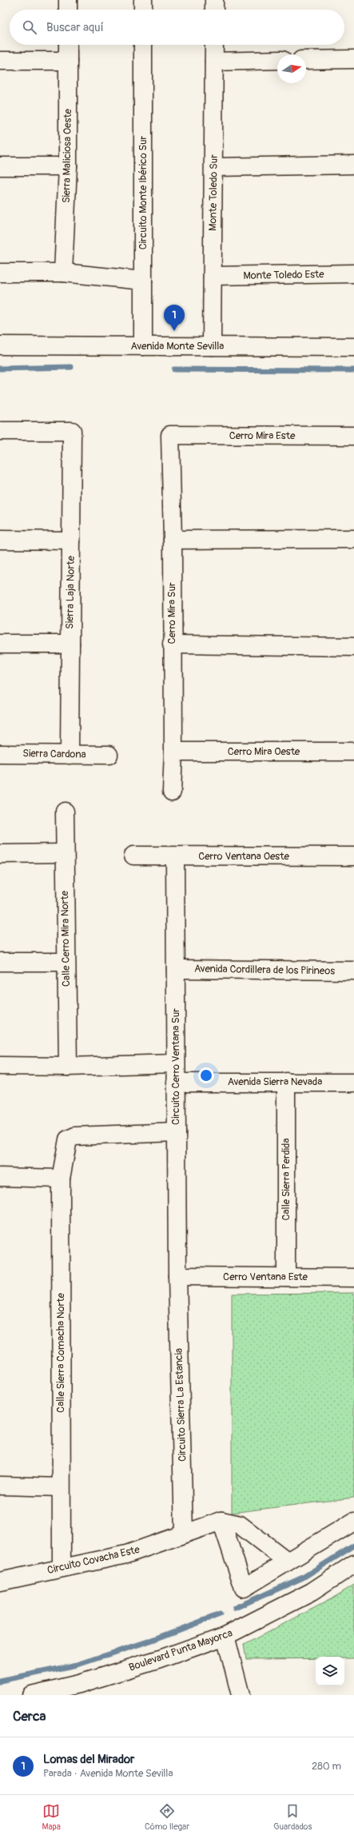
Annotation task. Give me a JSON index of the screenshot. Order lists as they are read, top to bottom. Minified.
{"streets":{"street":["Sierra Maliciosa Oeste","Circuito Monte Ibérico Sur","Monte Toledo Sur","Monte Toledo Este","Avenida Monte Sevilla","Cerro Mira Este","Sierra Laja Norte","Cerro Mira Sur","Cerro Mira Oeste","Sierra Cardona","Cerro Ventana Oeste","Calle Cerro Mira Norte","Avenida Cordillera de los Pirineos","Circuito Cerro Ventana Sur","Avenida Sierra Nevada","Calle Sierra Perdida","Cerro Ventana Este","Calle Sierra Comacha Norte","Circuito Sierra La Estancia","Circuito Covacha Este","Boulevard Punta Mayorca"]},"crossings":[["Circuito Monte Ibérico Sur","Avenida Monte Sevilla"],["Monte Toledo Sur","Monte Toledo Este"],["Monte Toledo Sur","Avenida Monte Sevilla"],["Cerro Mira Este","Cerro Mira Sur"],["Sierra Laja Norte","Sierra Cardona"],["Cerro Mira Sur","Cerro Mira Oeste"],["Cerro Ventana Oeste","Circuito Cerro Ventana Sur"],["Avenida Cordillera de los Pirineos","Circuito Cerro Ventana Sur"],["Circuito Cerro Ventana Sur","Avenida Sierra Nevada"],["Circuito Cerro Ventana Sur","Cerro Ventana Este"],["Circuito Cerro Ventana Sur","Calle Sierra Comacha Norte"],["Circuito Cerro Ventana Sur","Circuito Sierra La Estancia"],["Avenida Sierra Nevada","Calle Sierra Perdida"],["Calle Sierra Perdida","Cerro Ventana Este"],["Cerro Ventana Este","Circuito Sierra La Estancia"],["Calle Sierra Comacha Norte","Circuito Covacha Este"],["Circuito Sierra La Estancia","Circuito Covacha Este"]],"north":"right","page":{"search":"Buscar aquí","pins":"1","heading":"Cerca","list":[{"mark":"1","name":"Lomas del Mirador","note":"Parada · Avenida Monte Sevilla","value":"280 m"}],"nav":["Mapa","Cómo llegar","Guardados"]}}
